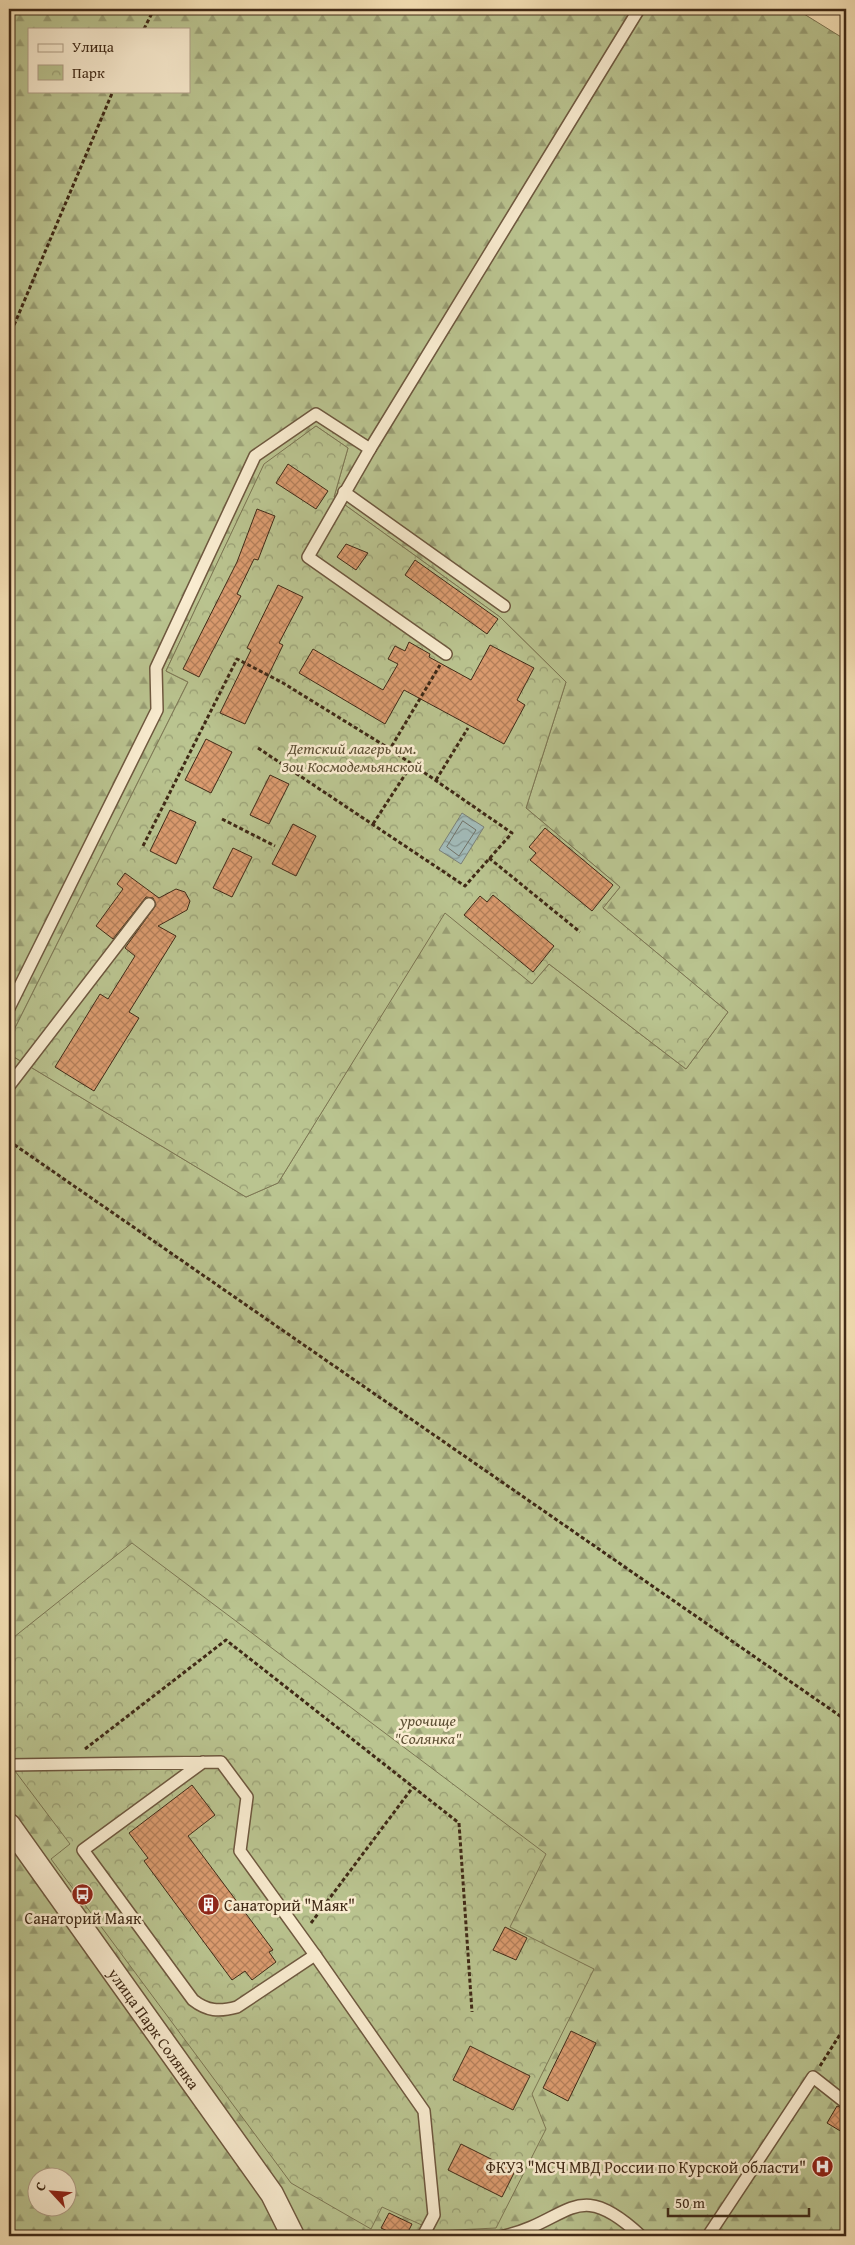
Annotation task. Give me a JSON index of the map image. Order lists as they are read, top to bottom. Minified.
{"streets":{"street":["улица Парк Солянка"]},"parks":["Детский лагерь им. Зои Космодемьянской","урочище \"Солянка\""],"places":{"bus stop":["Санаторий Маяк"],"building":["Санаторий \"Маяк\""],"hospital":["ФКУЗ \"МСЧ МВД России по Курской области\""]},"legend":["Улица","Парк"],"scale_bar":"50 m","north":"top left"}
